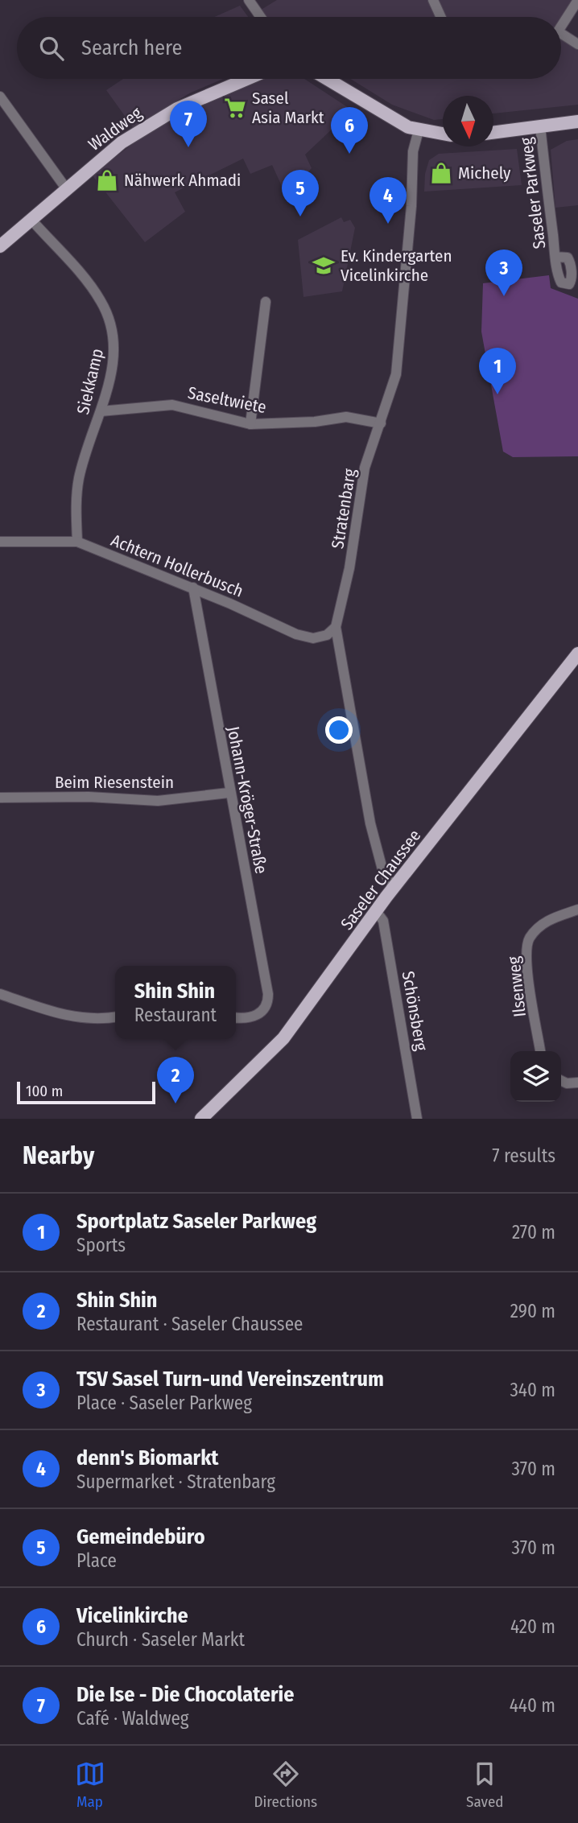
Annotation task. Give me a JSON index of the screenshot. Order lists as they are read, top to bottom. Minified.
{"streets":{"main road":["Waldweg","Saseler Chaussee"],"street":["Saseler Parkweg","Siekkamp","Saseltwiete","Stratenbarg","Achtern Hollerbusch","Beim Riesenstein","Johann-Kröger-Straße","Ilsenweg","Schönsberg"]},"crossings":[["Waldweg","Siekkamp"],["Siekkamp","Saseltwiete"],["Siekkamp","Achtern Hollerbusch"],["Saseltwiete","Stratenbarg"],["Stratenbarg","Achtern Hollerbusch"],["Stratenbarg","Saseler Chaussee"],["Achtern Hollerbusch","Johann-Kröger-Straße"],["Beim Riesenstein","Johann-Kröger-Straße"],["Saseler Chaussee","Schönsberg"]],"places":{"supermarket":["Sasel Asia Markt"],"shop":["Michely","Nähwerk Ahmadi"],"school or university":["Ev. Kindergarten Vicelinkirche"]},"scale_bar":"100 m","north":"bottom","page":{"search":"Search here","pins":["7","6","5","4","3","1","2"],"popup":["Shin Shin","Restaurant"],"scale":"100 m","heading":["Nearby","7 results"],"list":[{"mark":"1","name":"Sportplatz Saseler Parkweg","note":"Sports","value":"270 m"},{"mark":"2","name":"Shin Shin","note":"Restaurant · Saseler Chaussee","value":"290 m"},{"mark":"3","name":"TSV Sasel Turn-und Vereinszentrum","note":"Place · Saseler Parkweg","value":"340 m"},{"mark":"4","name":"denn's Biomarkt","note":"Supermarket · Stratenbarg","value":"370 m"},{"mark":"5","name":"Gemeindebüro","note":"Place","value":"370 m"},{"mark":"6","name":"Vicelinkirche","note":"Church · Saseler Markt","value":"420 m"},{"mark":"7","name":"Die Ise - Die Chocolaterie","note":"Café · Waldweg","value":"440 m"}],"nav":["Map","Directions","Saved"]}}
